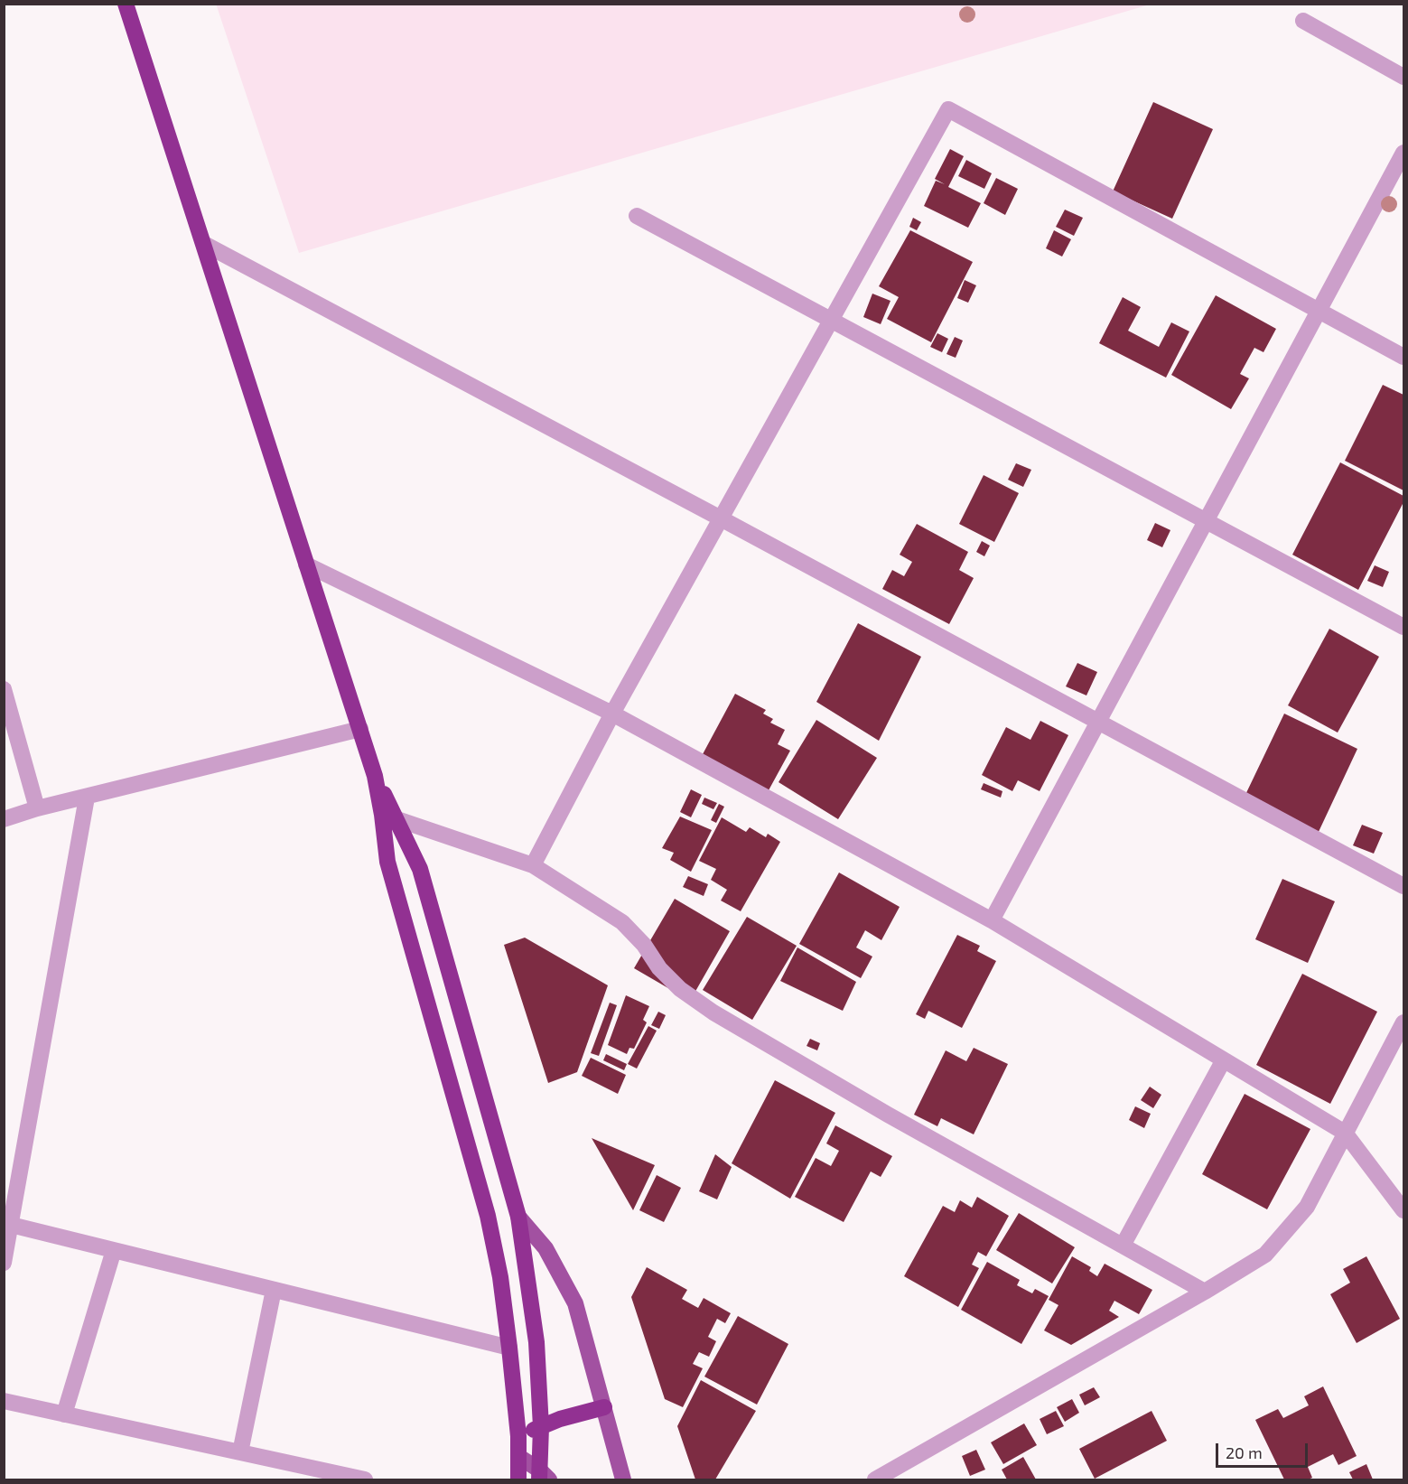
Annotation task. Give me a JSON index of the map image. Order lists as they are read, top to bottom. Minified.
{"scale_bar":"20 m"}
